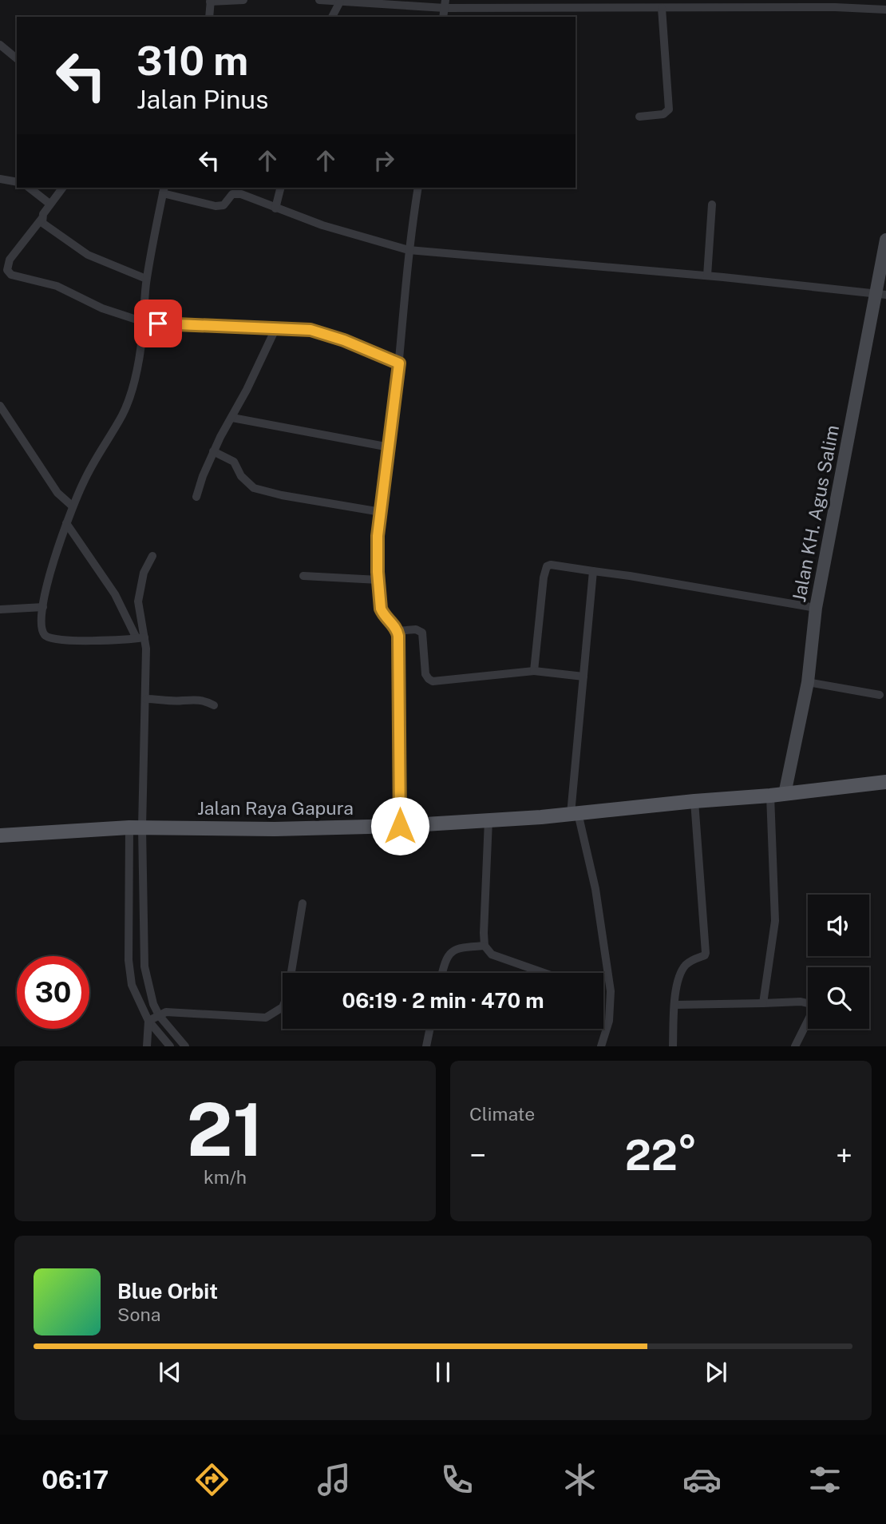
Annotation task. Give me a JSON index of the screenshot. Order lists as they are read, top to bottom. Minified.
{"streets":{"main road":["Jalan KH. Agus Salim","Jalan Raya Gapura"]},"crossings":[["Jalan KH. Agus Salim","Jalan Raya Gapura"]],"page":{"turn":["310 m","Jalan Pinus"],"limit":"30","trip":"06:19 · 2 min · 470 m","tile":[["21","km/h"],"Climate"],"heat":["−","22°","+"],"song":["Blue Orbit","Sona"],"tabs":"06:17"}}
